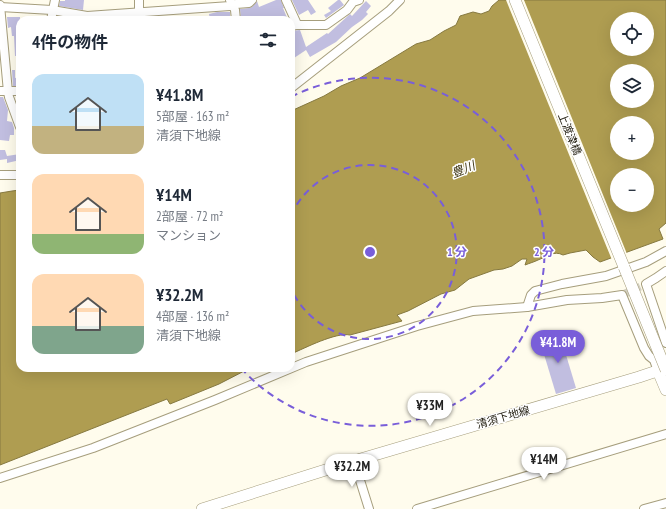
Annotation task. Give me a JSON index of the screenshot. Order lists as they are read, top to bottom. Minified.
{"streets":{"main road":["上渡津橋","清須下地線"]},"crossings":[["上渡津橋","清須下地線"]],"water":["豊川"],"page":{"map_buttons":["+","−"],"heading":"4件の物件","list":[{"name":"¥41.8M","note":"5部屋 · 163 m² · 清須下地線"},{"name":"¥14M","note":"2部屋 · 72 m² · マンション"},{"name":"¥32.2M","note":"4部屋 · 136 m² · 清須下地線"}],"price":["¥41.8M","¥33M","¥14M","¥32.2M"]},"rings":["1 分","2 分"]}
